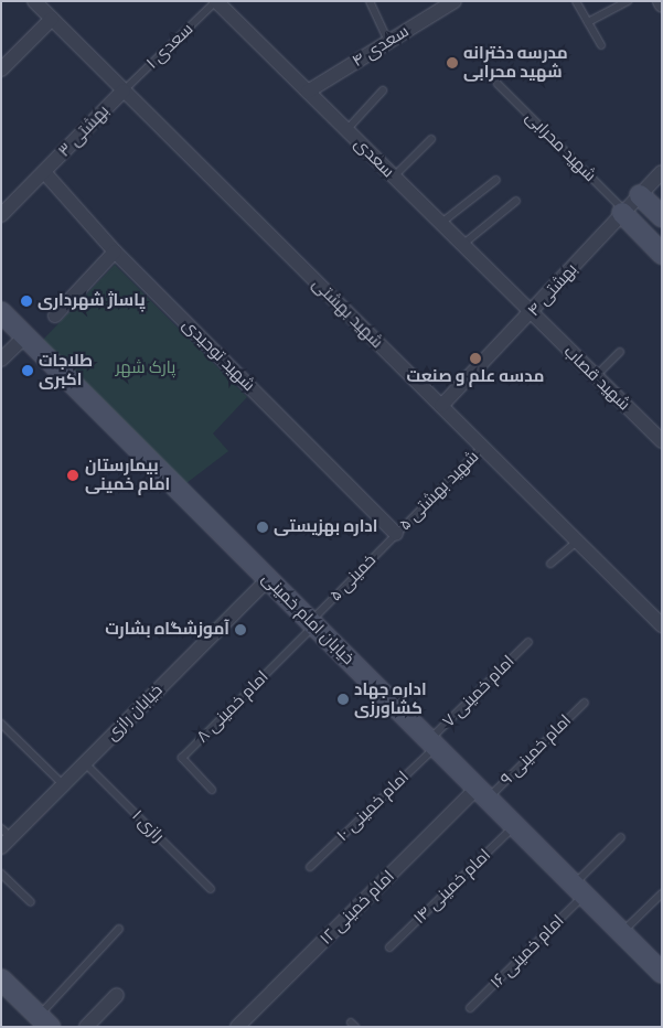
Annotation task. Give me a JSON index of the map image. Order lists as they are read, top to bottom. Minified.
{"streets":{"street":["سعدی ۴","بهشتی ۳","سعدی","بهشتی ۴","شهید بهشتی","شهید توحیدی","شهید قصاب","خیابان امام خمینی","خیابان رازی","امام خمینی ۱۲"],"lane":["سعدی ۱","شهید محرابی","شهید بهشتی ۵","خمینی ۵","امام خمینی ۷","امام خمینی ۸","امام خمینی ۹","امام خمینی ۱۰","رازی ۱","امام خمینی ۱۴","امام خمینی ۱۶"]},"crossings":[["سعدی ۱","بهشتی ۳"],["سعدی ۱","سعدی"],["سعدی ۱","شهید بهشتی"],["سعدی ۴","سعدی"],["بهشتی ۳","شهید بهشتی"],["بهشتی ۳","شهید توحیدی"],["شهید محرابی","بهشتی ۴"],["سعدی","بهشتی ۴"],["سعدی","شهید قصاب"],["بهشتی ۴","شهید بهشتی"],["بهشتی ۴","شهید قصاب"],["شهید بهشتی","شهید بهشتی ۵"],["شهید توحیدی","شهید بهشتی ۵"],["شهید توحیدی","خمینی ۵"],["شهید بهشتی ۵","خمینی ۵"],["خمینی ۵","خیابان امام خمینی"],["خمینی ۵","امام خمینی ۸"],["خیابان امام خمینی","امام خمینی ۷"],["خیابان امام خمینی","امام خمینی ۸"],["خیابان امام خمینی","خیابان رازی"],["خیابان امام خمینی","امام خمینی ۹"],["خیابان امام خمینی","امام خمینی ۱۰"],["خیابان امام خمینی","امام خمینی ۱۴"],["خیابان امام خمینی","امام خمینی ۱۲"],["خیابان امام خمینی","امام خمینی ۱۶"],["امام خمینی ۷","امام خمینی ۱۰"],["خیابان رازی","رازی ۱"],["امام خمینی ۹","امام خمینی ۱۲"]],"parks":["پارک شهر"],"places":["مدرسه دخترانه شهید محرابی","پاساژ شهرداری","مدسه علم و صنعت","طلاجات اکبری","بیمارستان امام خمینی","اداره بهزیستی","آموزشگاه بشارت","اداره جهاد کشاورزی"]}
